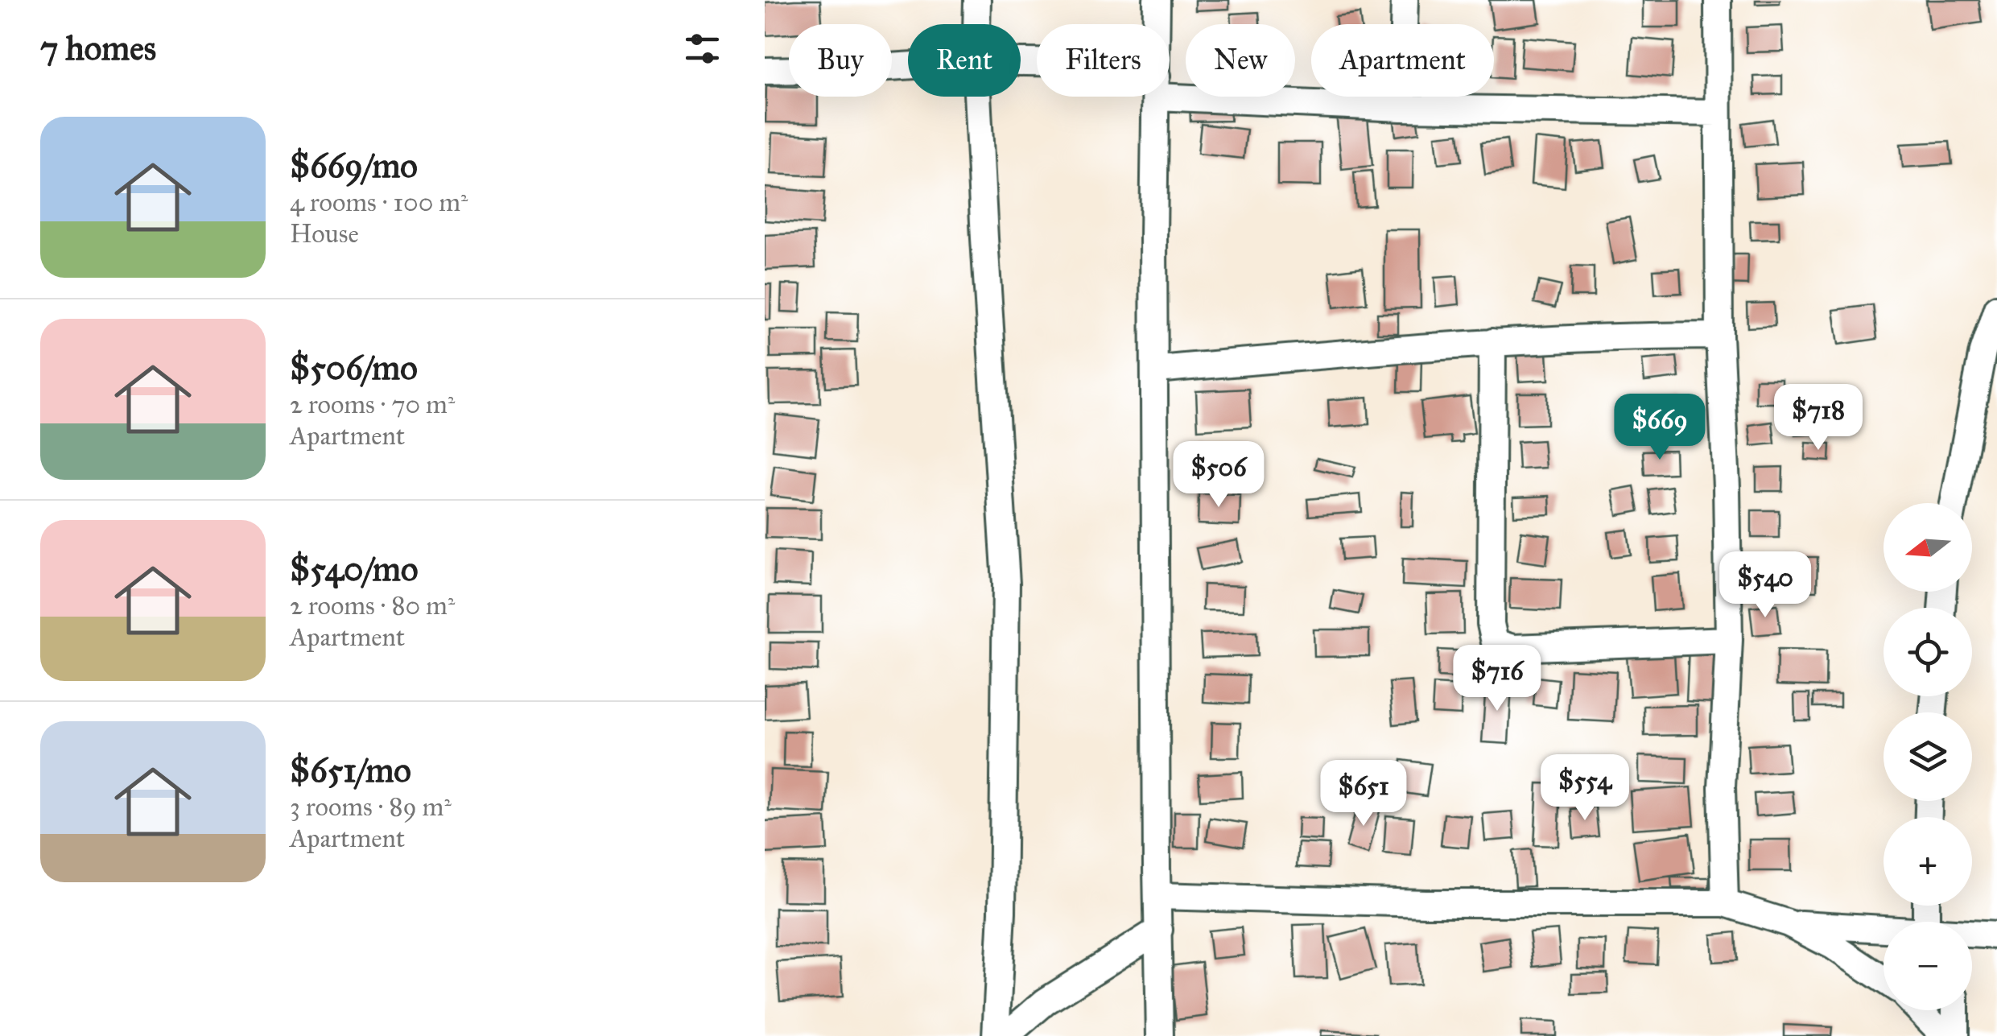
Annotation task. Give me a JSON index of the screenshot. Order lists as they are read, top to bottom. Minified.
{"north":"left","page":{"heading":"7 homes","chip":["Buy","Rent","Filters","New","Apartment"],"list":[{"name":"$669/mo","note":"4 rooms · 100 m² · House"},{"name":"$506/mo","note":"2 rooms · 70 m² · Apartment"},{"name":"$540/mo","note":"2 rooms · 80 m² · Apartment"},{"name":"$651/mo","note":"3 rooms · 89 m² · Apartment"}],"price":["$718","$669","$506","$540","$716","$554","$651"],"map_buttons":["+","−"]}}
